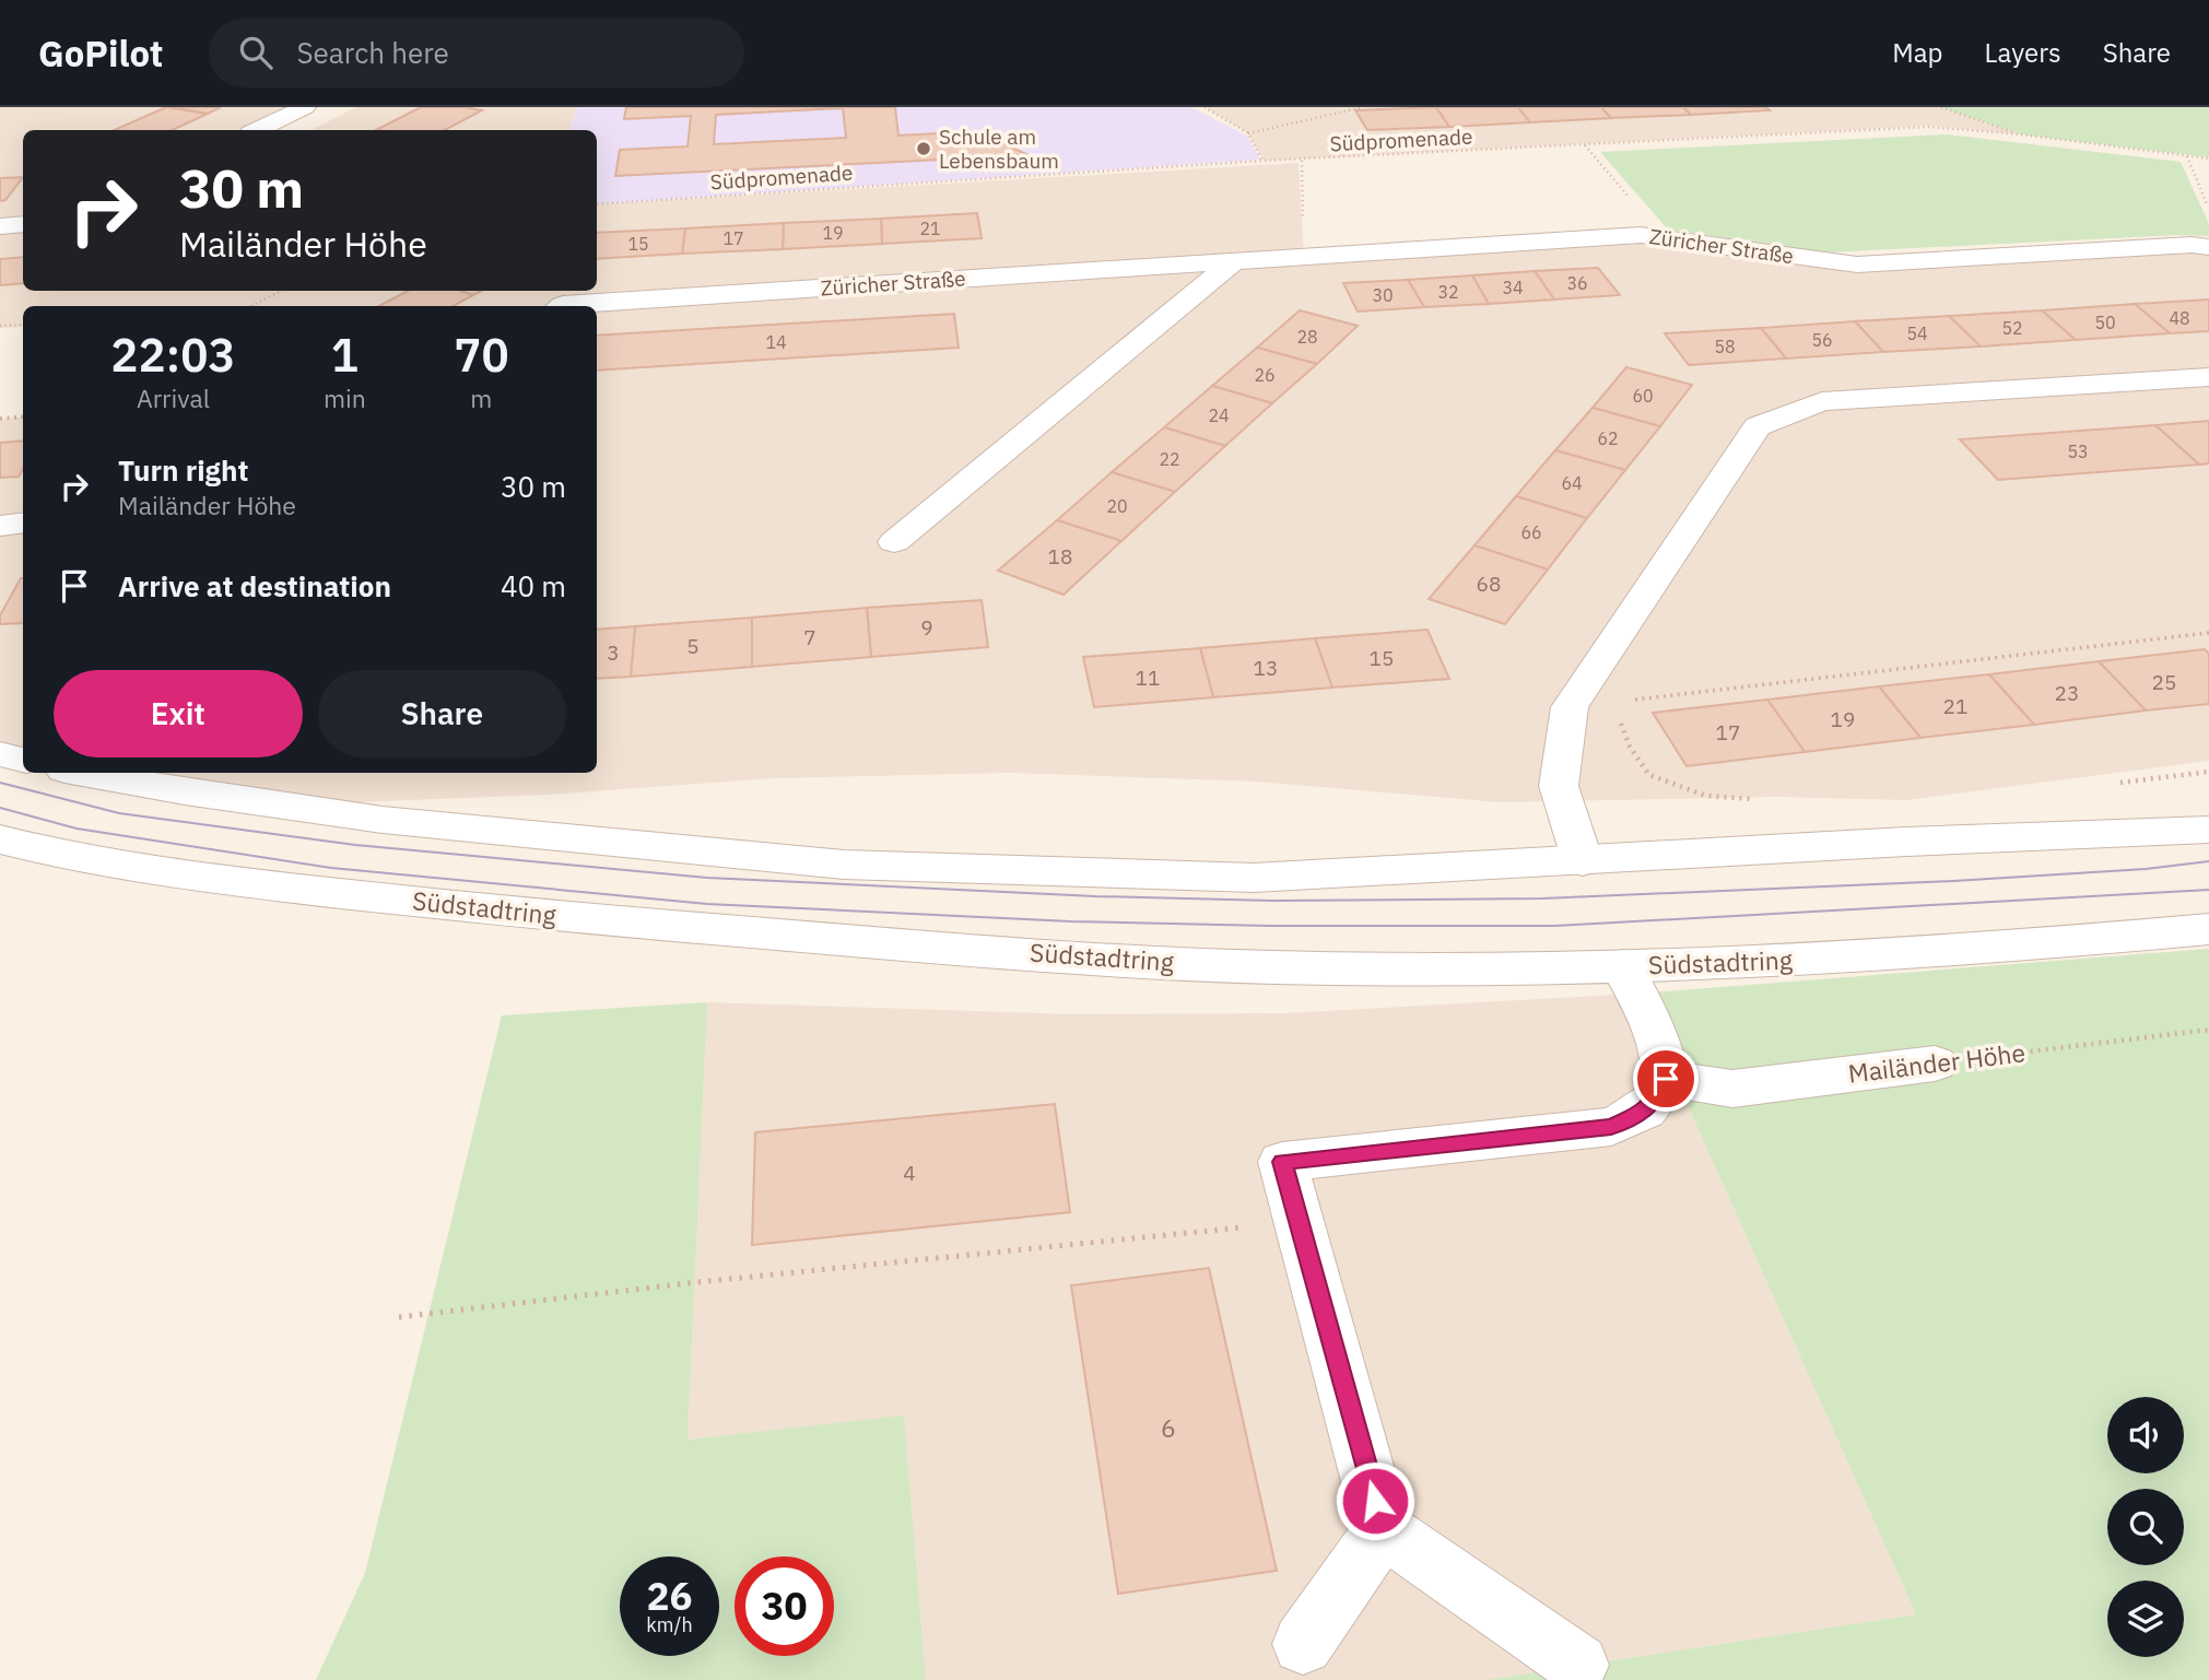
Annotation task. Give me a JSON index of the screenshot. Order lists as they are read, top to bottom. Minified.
{"streets":{"street":["Züricher Straße","Südstadtring","Mailänder Höhe"],"path":["Südpromenade"]},"places":["Schule am Lebensbaum"],"house_numbers":["21","19","17","15","36","34","32","30","48","50","52","54","28","56","14","58","26","60","24","62","53","22","64","20","66","18","68","9","7","5","3","15","13","11","25","23","21","19","17","4","6"],"page":{"header":"GoPilot","search":"Search here","nav":["Map","Layers","Share"],"turn":["30 m","Mailänder Höhe"],"eta":["22:03","Arrival","1","min","70","m"],"list":[{"name":"Turn right","note":"Mailänder Höhe","value":"30 m"},{"name":"Arrive at destination","value":"40 m"}],"buttons":["Exit","Share"],"speed":"26 km/h","limit":"30"}}
